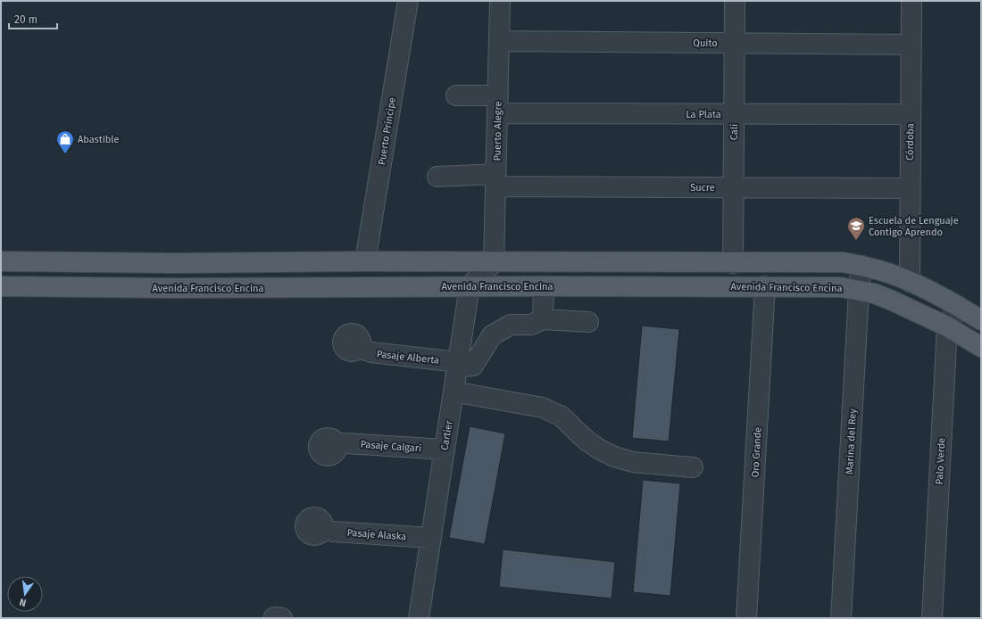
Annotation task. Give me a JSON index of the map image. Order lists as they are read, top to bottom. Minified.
{"streets":{"main road":["Avenida Francisco Encina"],"street":["Quito","La Plata","Puerto Príncipe","Puerto Alegre","Cali","Córdoba","Sucre","Pasaje Alberta","Cartier","Marina del Rey","Pasaje Calgari","Oro Grande","Palo Verde","Pasaje Alaska"]},"crossings":[["Quito","Puerto Alegre"],["Quito","Cali"],["Quito","Córdoba"],["La Plata","Puerto Alegre"],["La Plata","Cali"],["La Plata","Córdoba"],["Puerto Alegre","Sucre"],["Cali","Sucre"],["Córdoba","Sucre"],["Avenida Francisco Encina","Cartier"],["Avenida Francisco Encina","Marina del Rey"],["Avenida Francisco Encina","Oro Grande"],["Avenida Francisco Encina","Palo Verde"],["Pasaje Alberta","Cartier"],["Cartier","Pasaje Calgari"],["Cartier","Pasaje Alaska"]],"places":{"shop":["Abastible"],"school or university":["Escuela de Lenguaje Contigo Aprendo"]},"scale_bar":"20 m","north":"bottom"}
